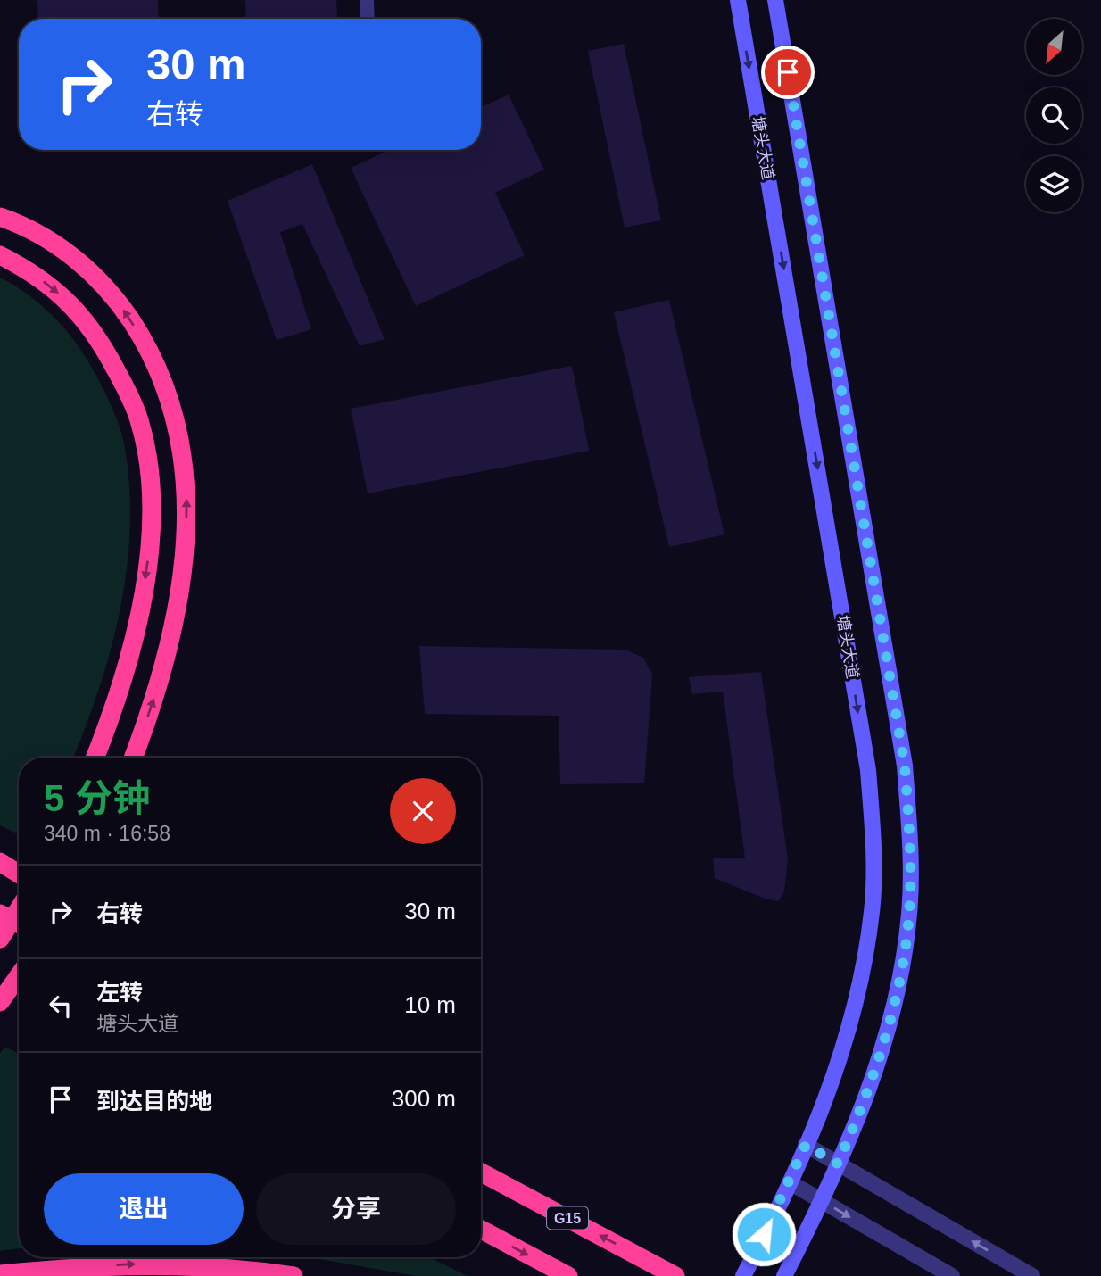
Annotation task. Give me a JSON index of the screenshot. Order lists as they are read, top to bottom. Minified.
{"streets":{"highway":["G15"],"main road":["塘头大道"]},"north":"bottom left","page":{"turn":["30 m","右转"],"heading":["5 分钟","340 m · 16:58"],"list":[{"name":"右转","value":"30 m"},{"name":"左转","note":"塘头大道","value":"10 m"},{"name":"到达目的地","value":"300 m"}],"buttons":["退出","分享"]}}
